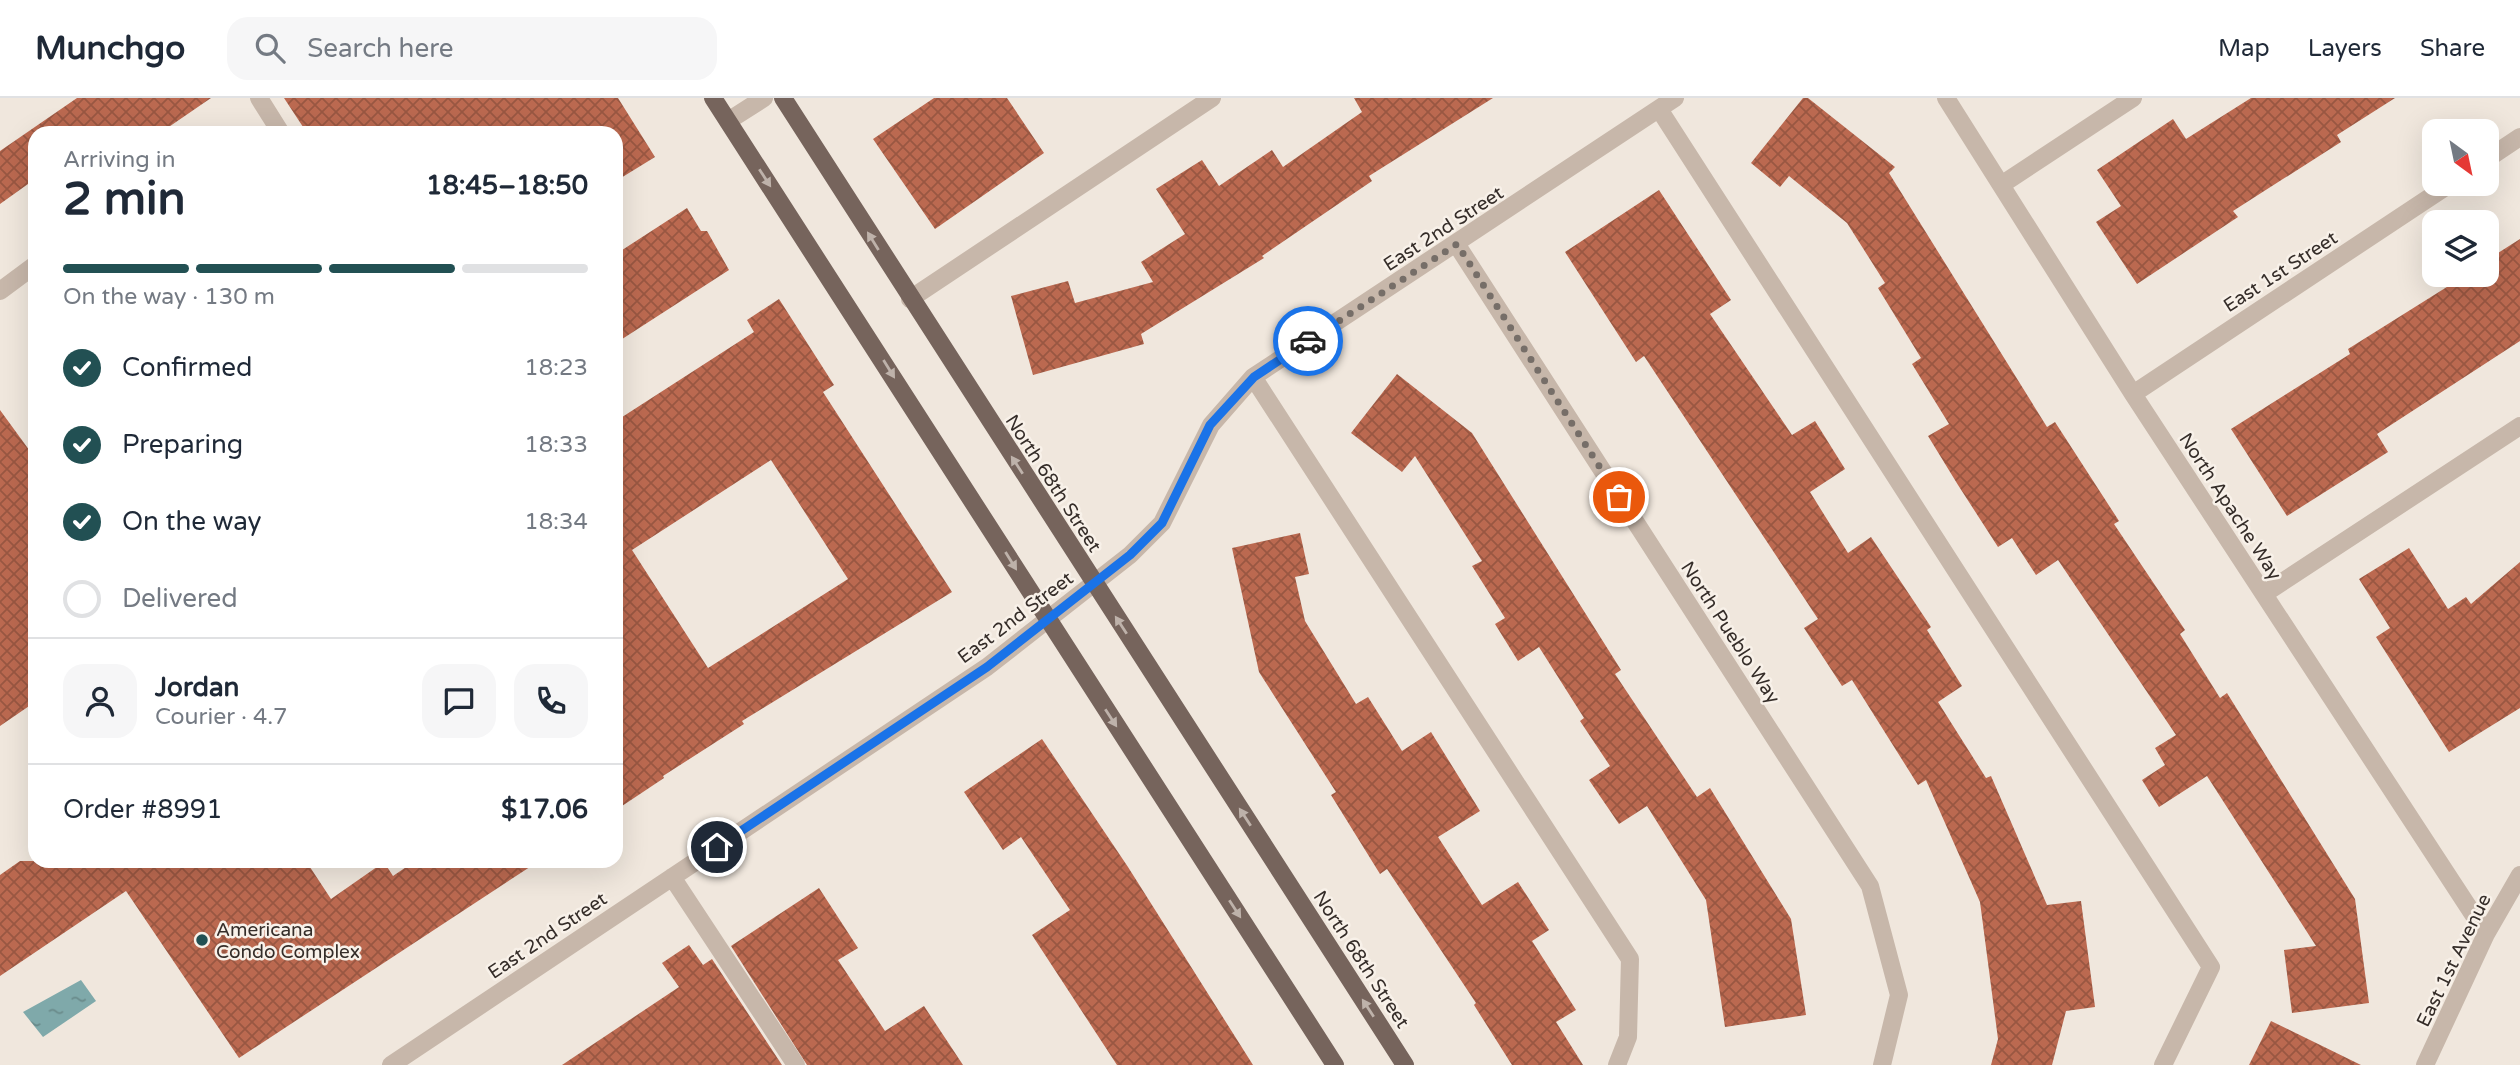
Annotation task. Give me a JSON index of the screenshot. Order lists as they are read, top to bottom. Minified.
{"streets":{"main road":["North 68th Street"],"street":["East 2nd Street","East 1st Street","North Apache Way","North Pueblo Way","East 1st Avenue"]},"crossings":[["East 2nd Street","North 68th Street"],["East 2nd Street","North Pueblo Way"],["East 1st Street","North Apache Way"],["North Apache Way","East 1st Avenue"]],"places":["Americana Condo Complex"],"north":"bottom right","page":{"header":"Munchgo","search":"Search here","nav":["Map","Layers","Share"],"heading":["2 min","Arriving in","18:45–18:50"],"panel":["Jordan","Courier · 4.7","Order #8991","$17.06"],"bar":"On the way · 130 m","list":[["Confirmed","18:23"],["Preparing","18:33"],["On the way","18:34"],"Delivered"]}}
